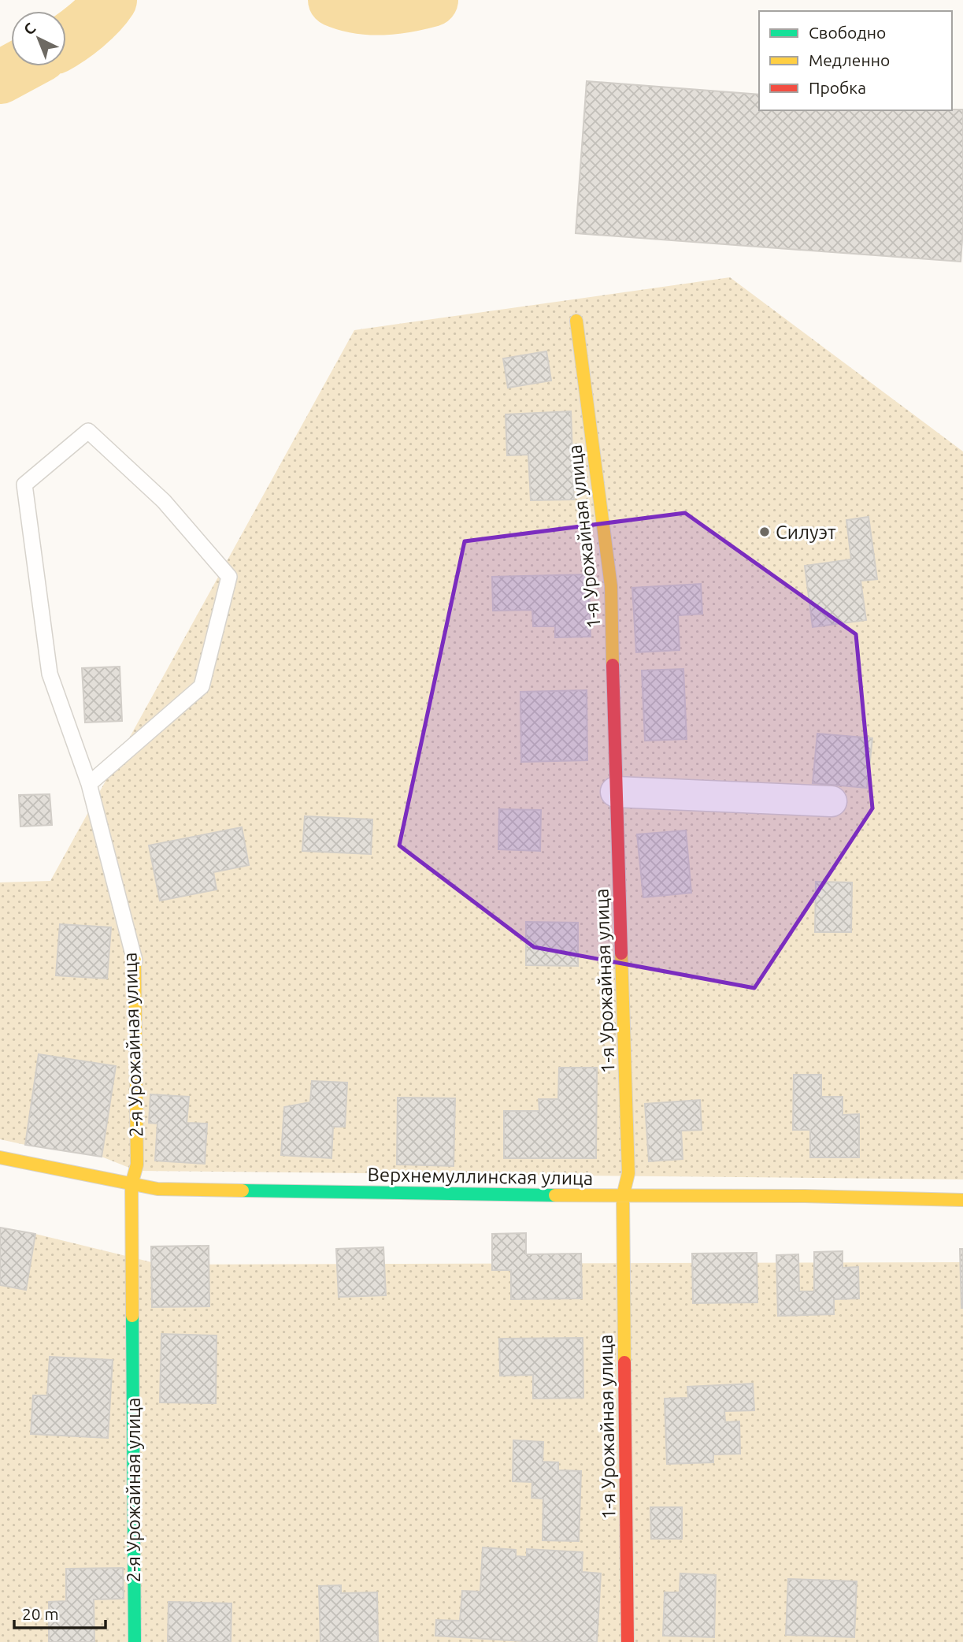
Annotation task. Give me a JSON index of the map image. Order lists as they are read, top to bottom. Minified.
{"streets":{"street":["1-я Урожайная улица","2-я Урожайная улица","Верхнемуллинская улица"]},"crossings":[["1-я Урожайная улица","Верхнемуллинская улица"],["2-я Урожайная улица","Верхнемуллинская улица"]],"places":["Силуэт"],"legend":["Свободно","Медленно","Пробка"],"scale_bar":"20 m","north":"top left"}
